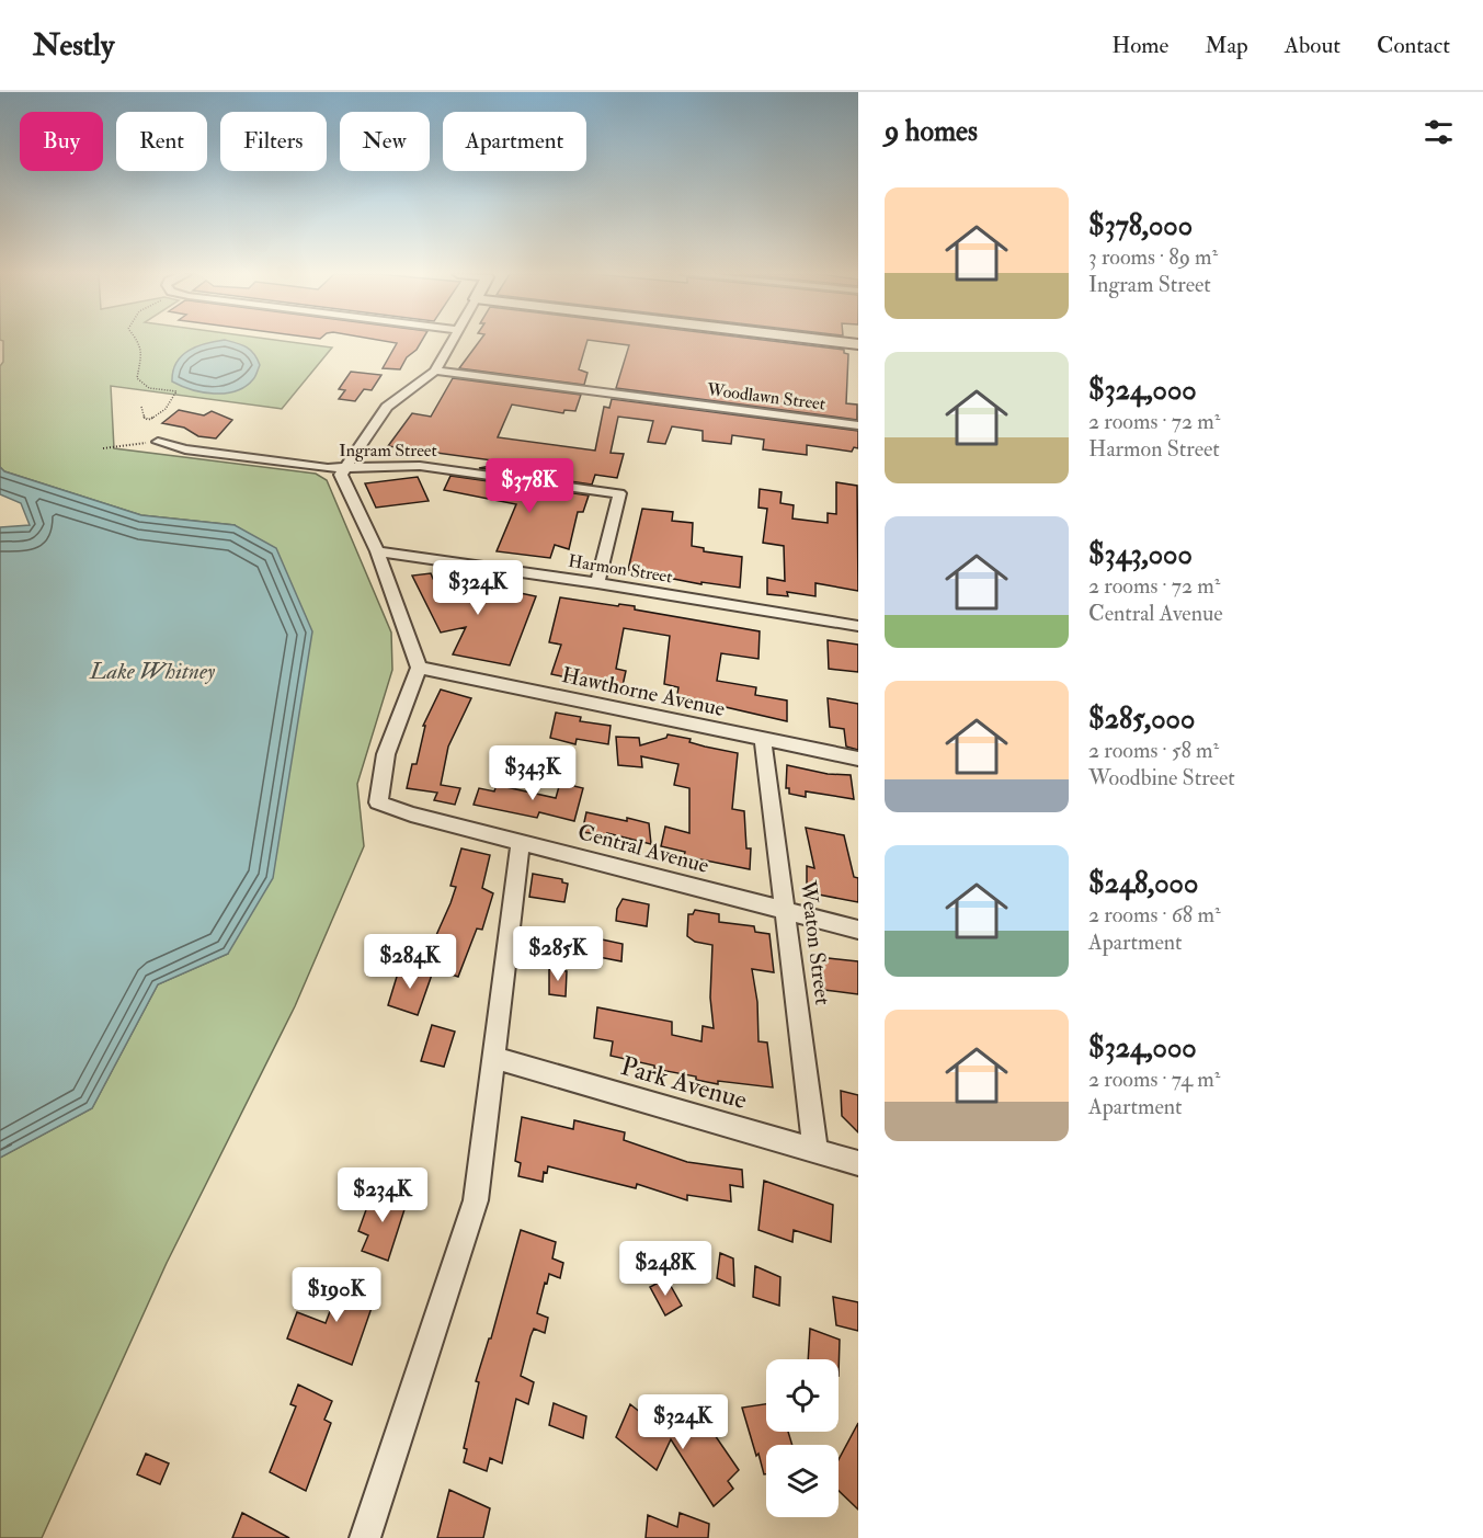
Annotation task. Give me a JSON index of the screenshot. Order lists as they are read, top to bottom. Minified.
{"streets":{"street":["Woodlawn Street","Ingram Street","Harmon Street","Hawthorne Avenue","Central Avenue","Weaton Street","Park Avenue"]},"crossings":[["Ingram Street","Harmon Street"],["Hawthorne Avenue","Central Avenue"],["Hawthorne Avenue","Weaton Street"],["Central Avenue","Weaton Street"],["Weaton Street","Park Avenue"]],"water":["Lake Whitney"],"page":{"header":"Nestly","nav":["Home","Map","About","Contact"],"heading":"9 homes","chip":["Buy","Rent","Filters","New","Apartment"],"list":[{"name":"$378,000","note":"3 rooms · 89 m² · Ingram Street"},{"name":"$324,000","note":"2 rooms · 72 m² · Harmon Street"},{"name":"$343,000","note":"2 rooms · 72 m² · Central Avenue"},{"name":"$285,000","note":"2 rooms · 58 m² · Woodbine Street"},{"name":"$248,000","note":"2 rooms · 68 m² · Apartment"},{"name":"$324,000","note":"2 rooms · 74 m² · Apartment"}],"price":["$378K","$324K","$343K","$285K","$284K","$234K","$248K","$190K","$324K"]}}
